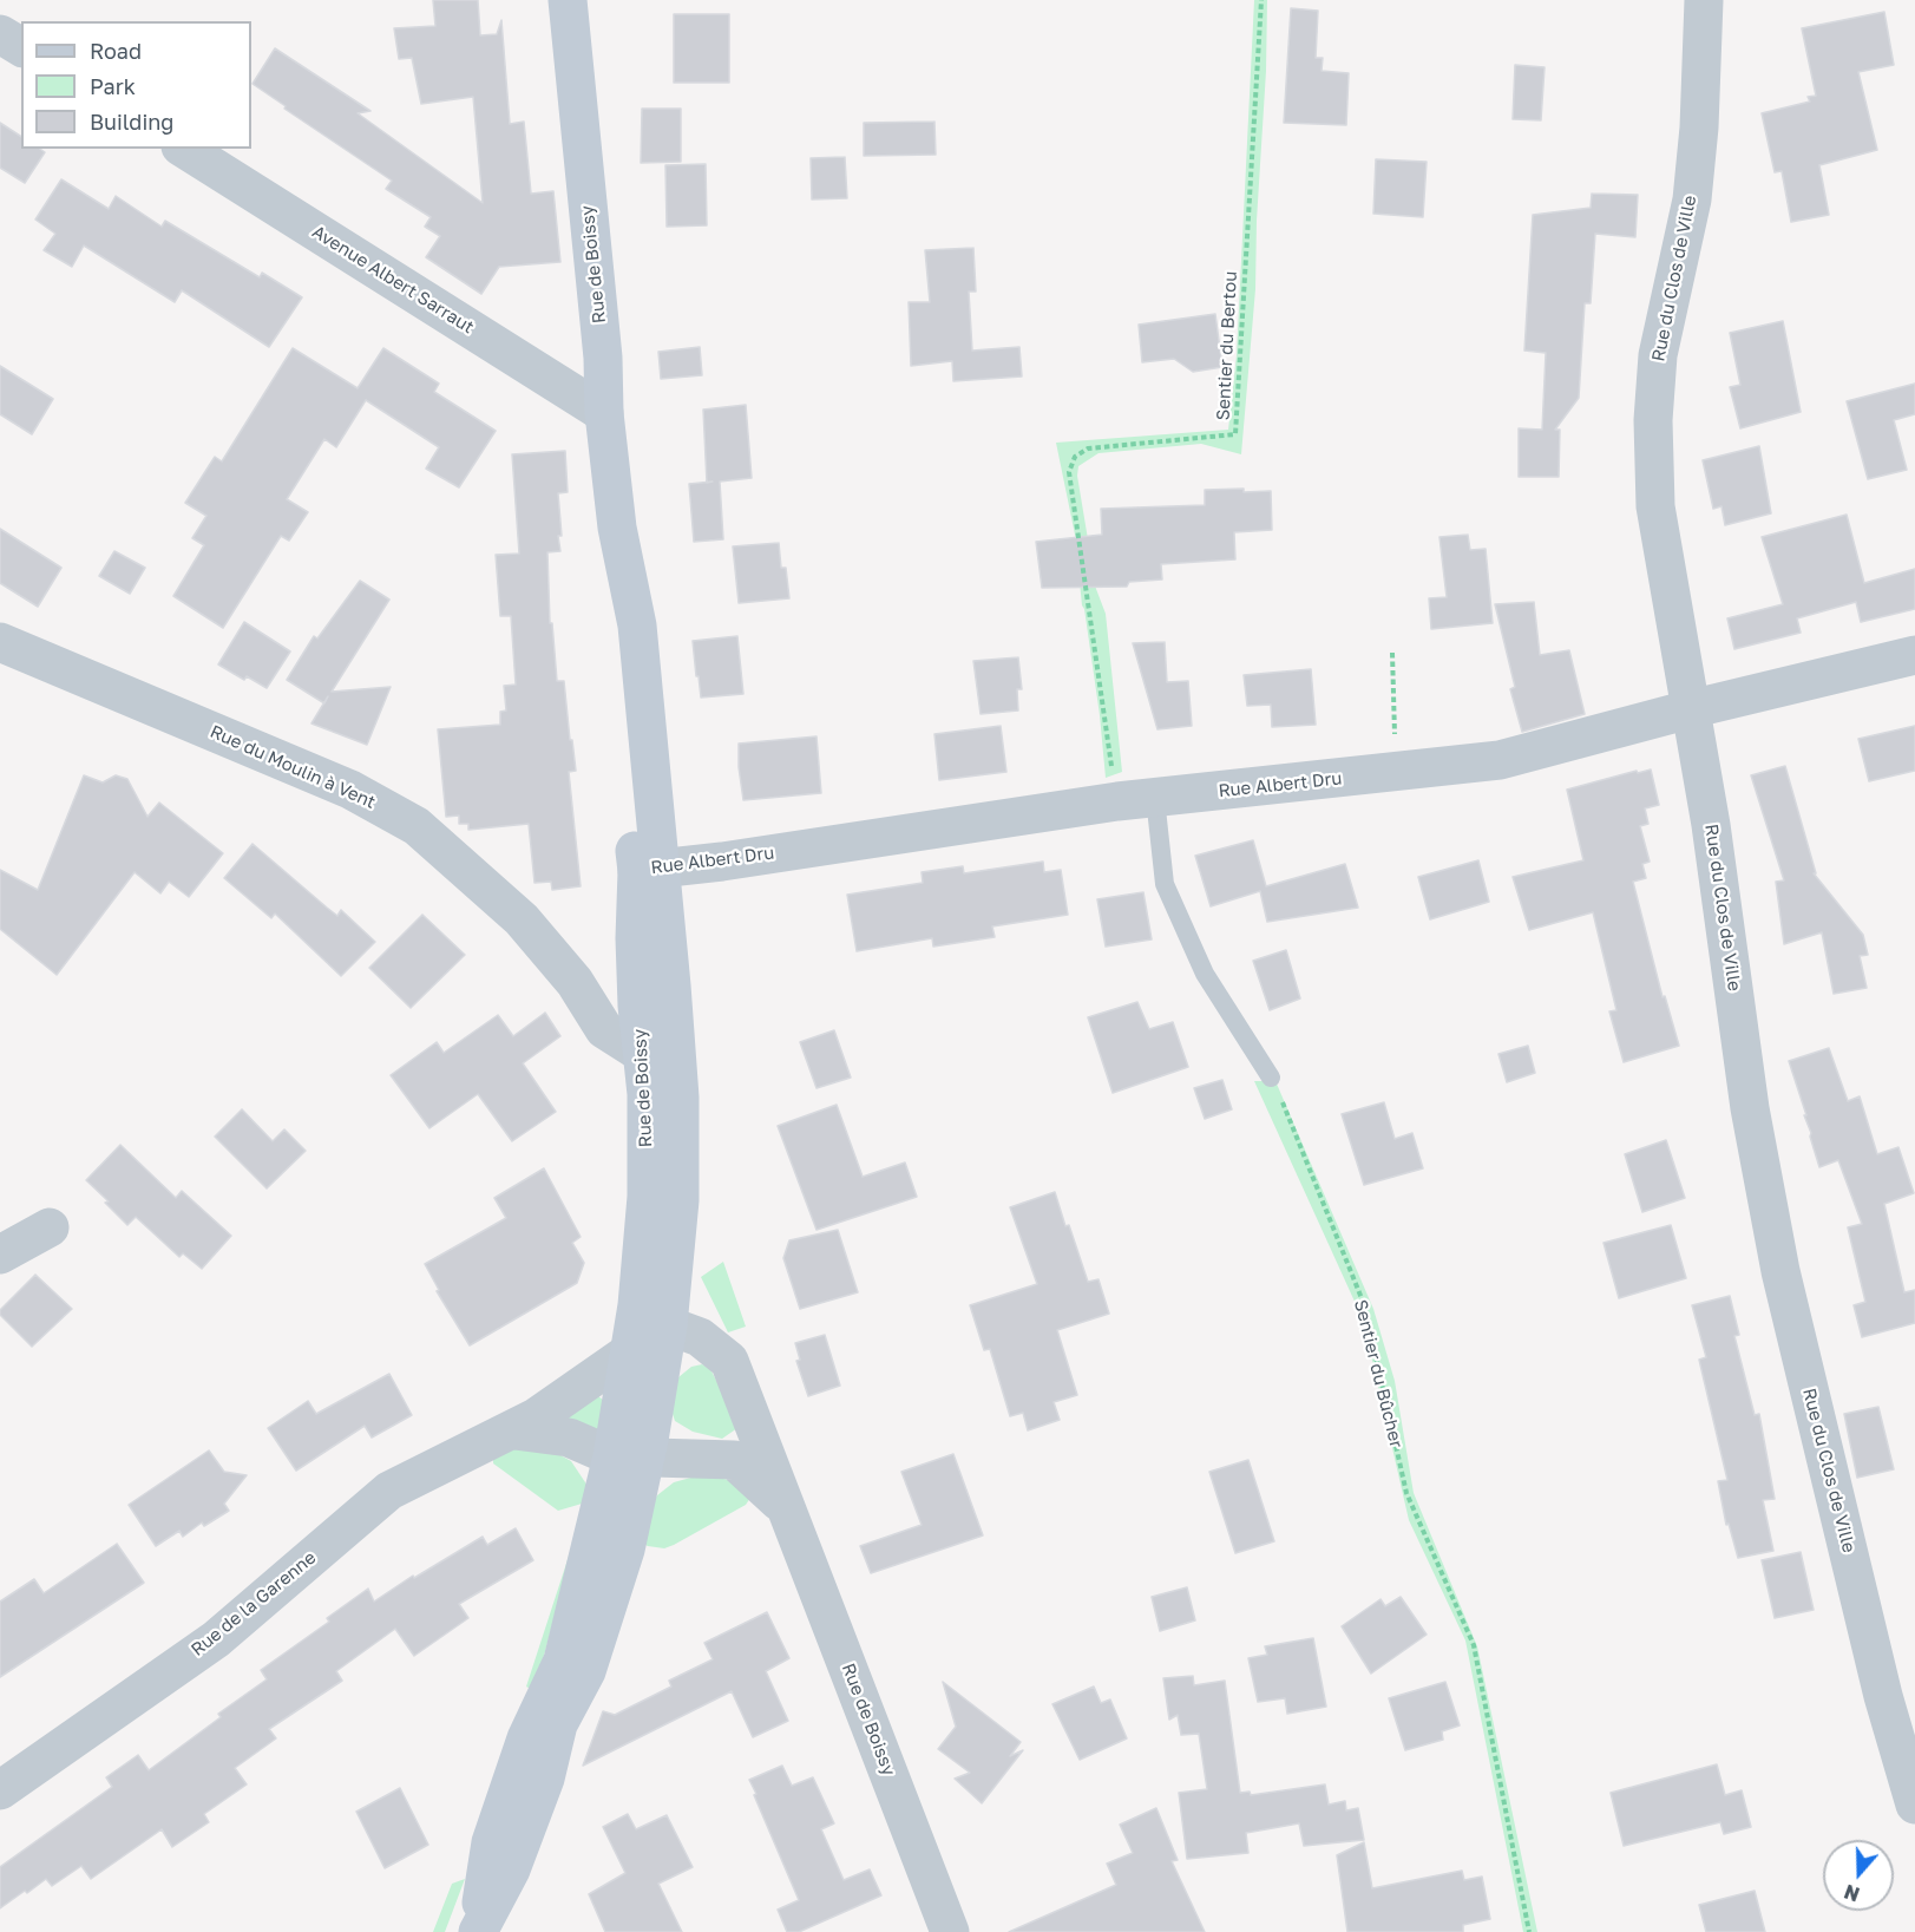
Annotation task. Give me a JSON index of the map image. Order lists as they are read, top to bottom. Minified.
{"streets":{"street":["Rue de Boissy","Rue du Clos de Ville","Avenue Albert Sarraut","Rue du Moulin à Vent","Rue Albert Dru","Rue de la Garenne"],"path":["Sentier du Bertou","Sentier du Bûcher"]},"crossings":[["Rue de Boissy","Avenue Albert Sarraut"],["Rue de Boissy","Rue du Moulin à Vent"],["Rue de Boissy","Rue Albert Dru"],["Rue de Boissy","Rue de la Garenne"],["Rue du Clos de Ville","Rue Albert Dru"],["Sentier du Bertou","Rue Albert Dru"]],"legend":["Road","Park","Building"],"north":"bottom"}
